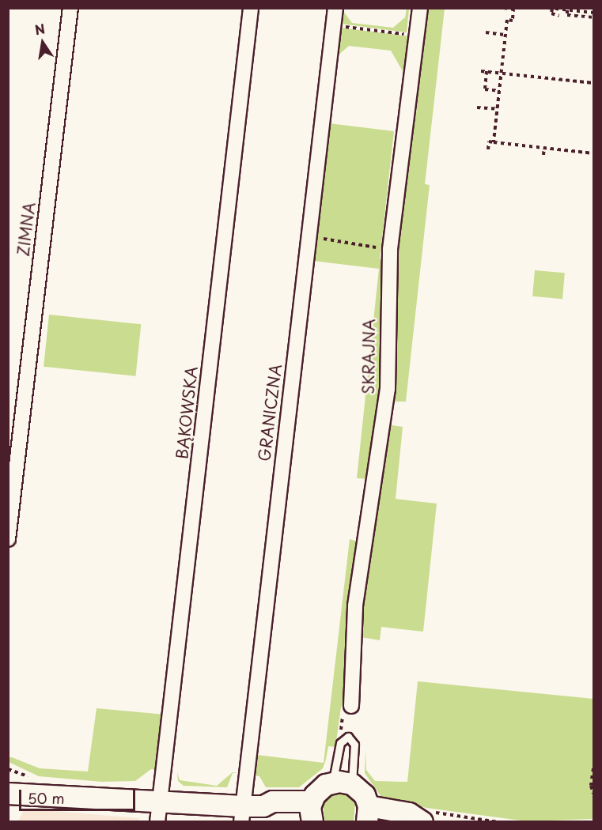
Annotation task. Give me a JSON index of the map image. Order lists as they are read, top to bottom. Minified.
{"streets":{"street":["ZIMNA","SKRAJNA","BĄKOWSKA","GRANICZNA"]},"scale_bar":"50 m","north":"top"}
